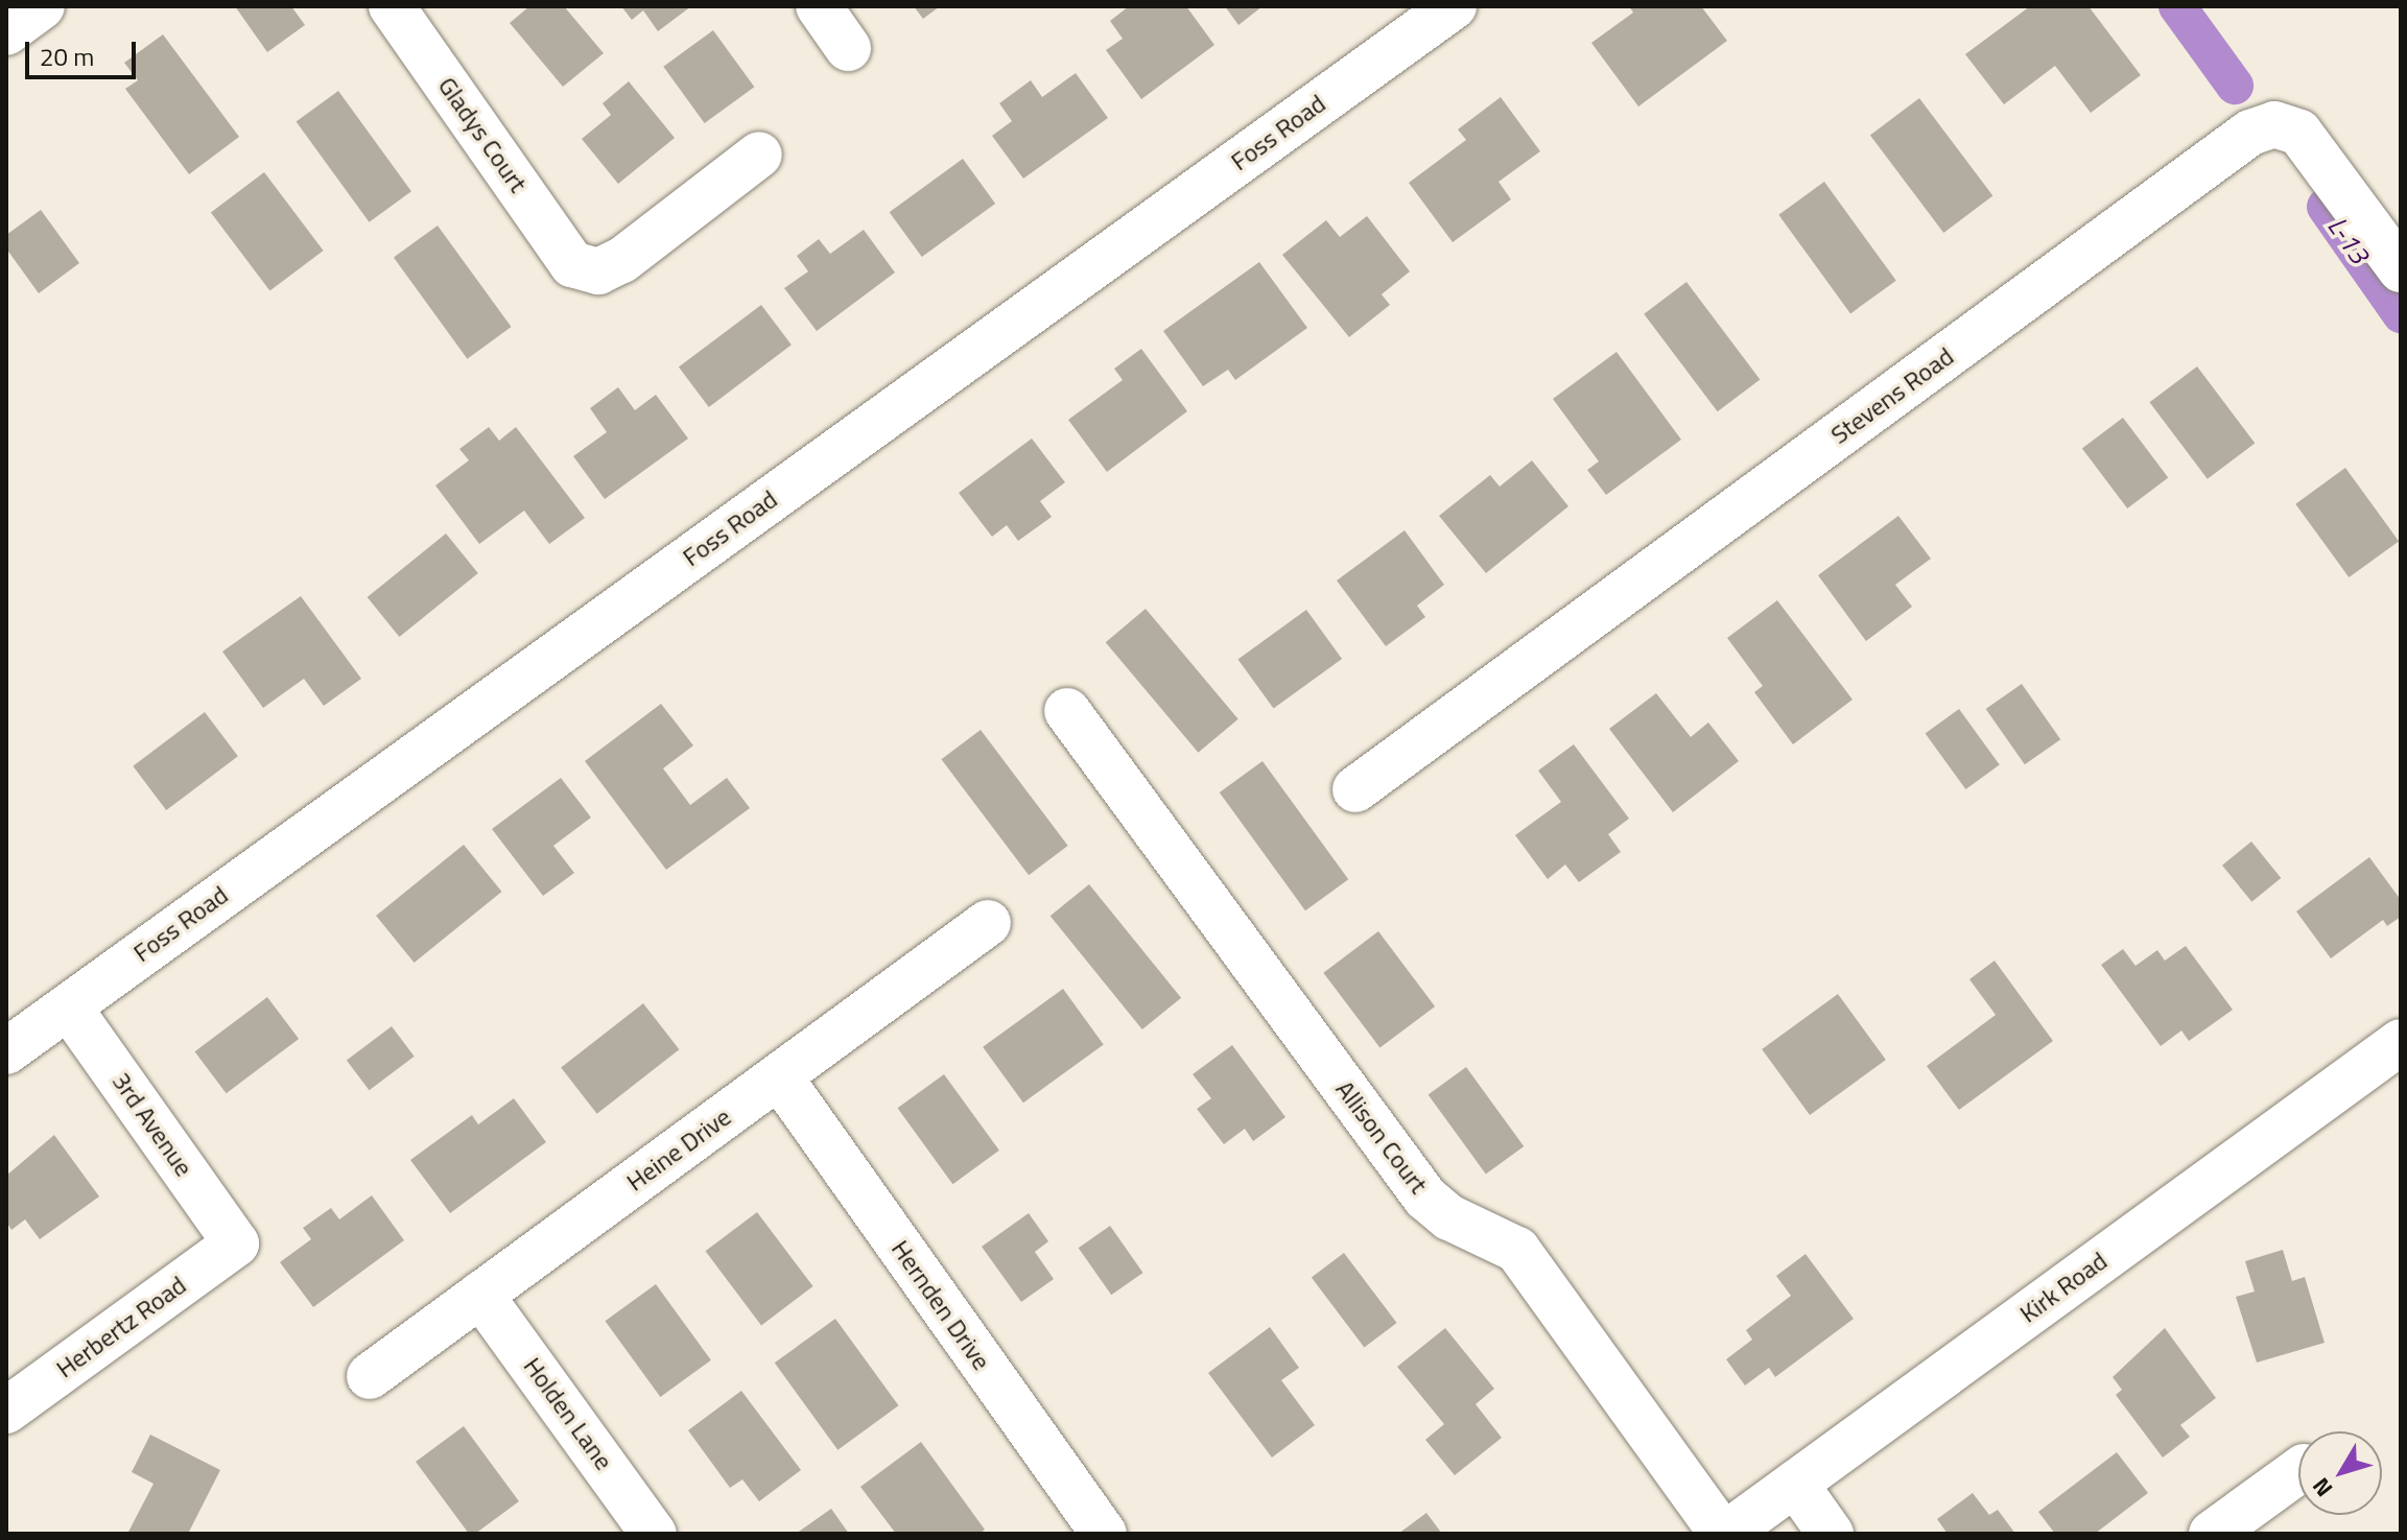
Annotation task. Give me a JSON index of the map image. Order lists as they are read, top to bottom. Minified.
{"streets":{"street":["Foss Road","Gladys Court","Stevens Road","3rd Avenue","Allison Court","Heine Drive","Kirk Road","Hernden Drive","Herbertz Road","Holden Lane"]},"crossings":[["Foss Road","3rd Avenue"],["3rd Avenue","Herbertz Road"],["Allison Court","Kirk Road"],["Heine Drive","Hernden Drive"],["Heine Drive","Holden Lane"]],"water":["L-13"],"scale_bar":"20 m","north":"bottom left"}
